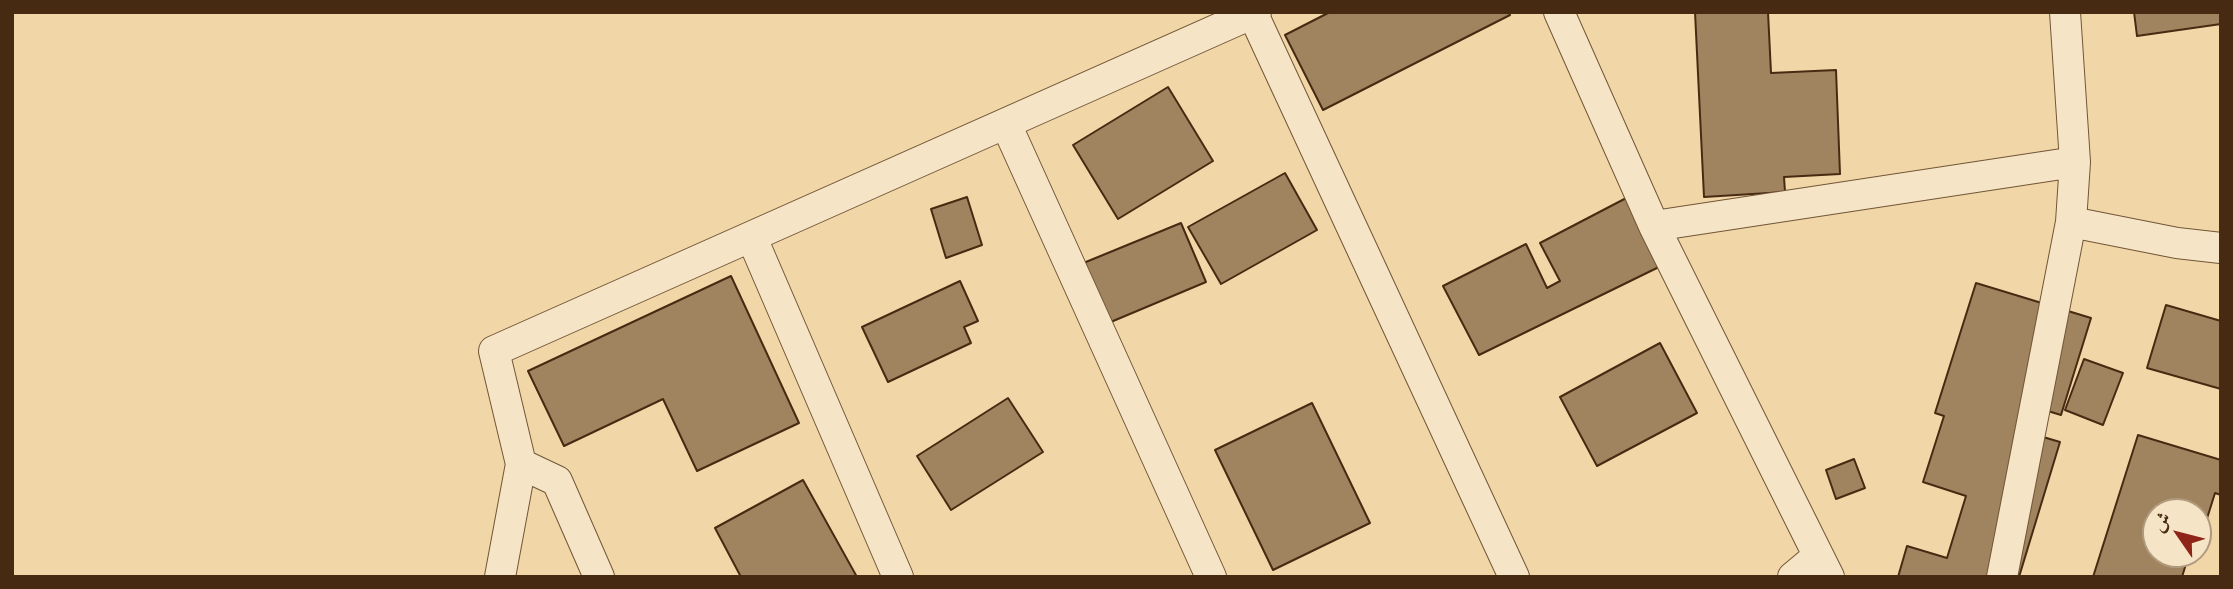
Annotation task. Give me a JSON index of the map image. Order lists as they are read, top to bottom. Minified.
{"north":"top left"}
